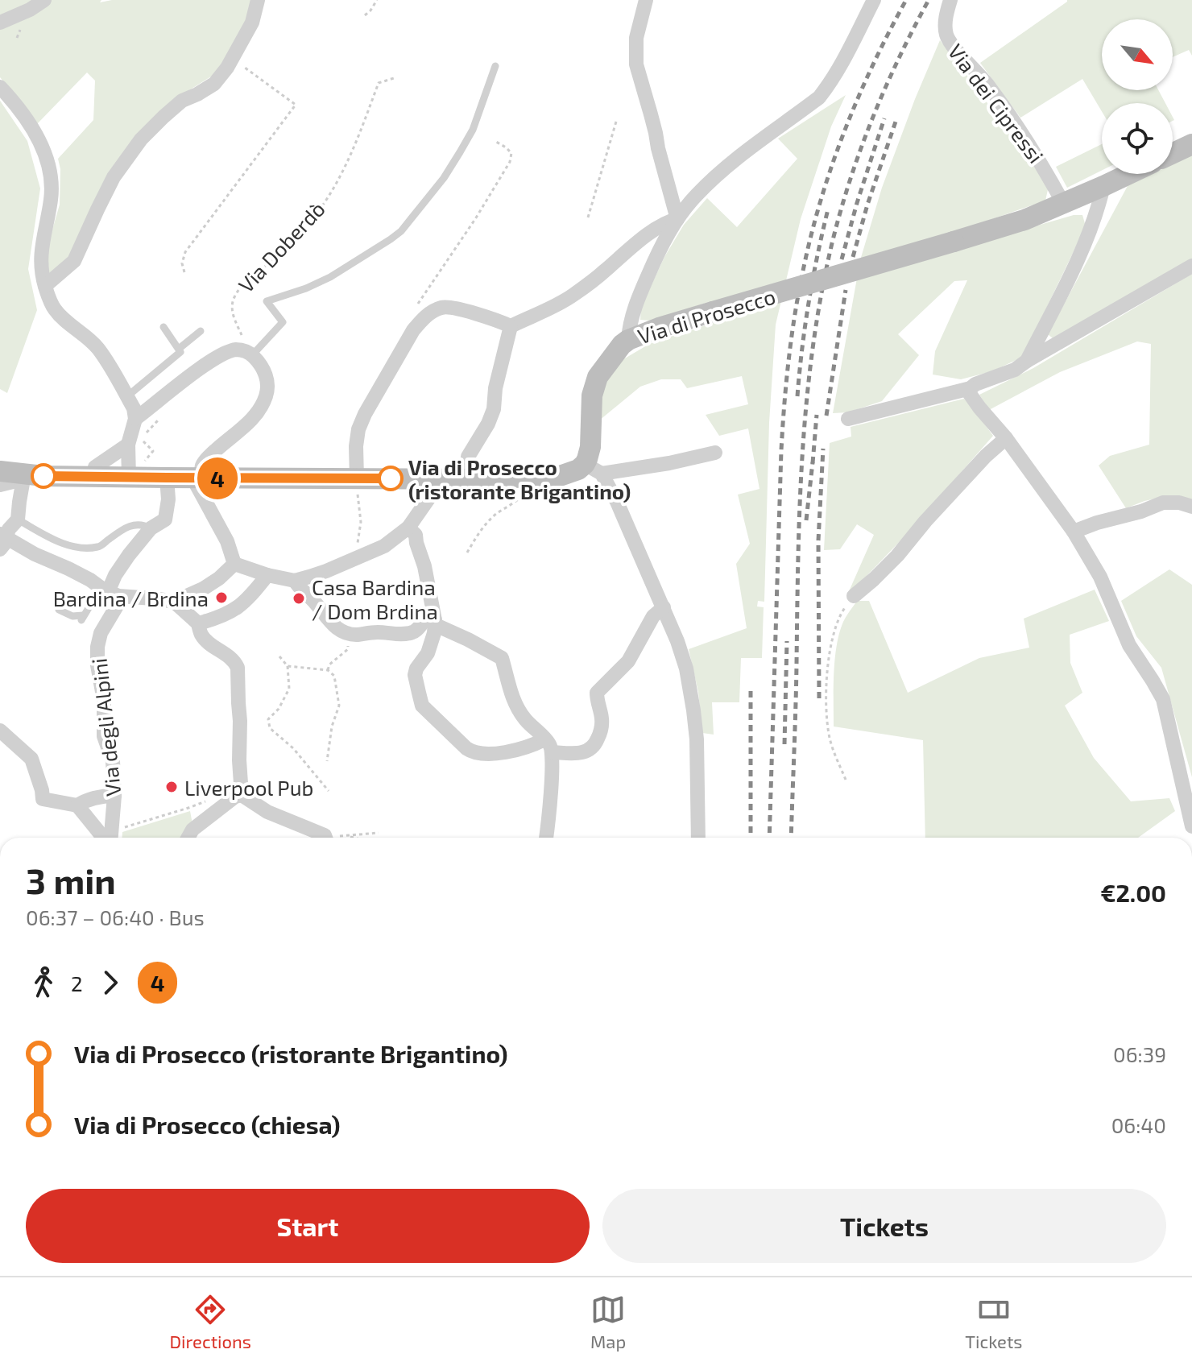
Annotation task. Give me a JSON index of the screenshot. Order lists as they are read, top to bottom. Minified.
{"streets":{"main road":["Via di Prosecco"],"street":["Via dei Cipressi","Via degli Alpini"],"path":["Via Doberdò"]},"crossings":[["Via dei Cipressi","Via di Prosecco"]],"places":["Via di Prosecco (ristorante Brigantino)","Bardina / Brdina","Casa Bardina / Dom Brdina","Liverpool Pub"],"lines":["bus line 4"],"north":"bottom right","page":{"on_map":"4","heading":["3 min","06:37 – 06:40 · Bus","€2.00"],"legs":["2","4"],"list":[{"name":"Via di Prosecco (ristorante Brigantino)","value":"06:39"},{"name":"Via di Prosecco (chiesa)","value":"06:40"}],"buttons":["Start","Tickets"],"tabs":["Directions","Map","Tickets"]}}
